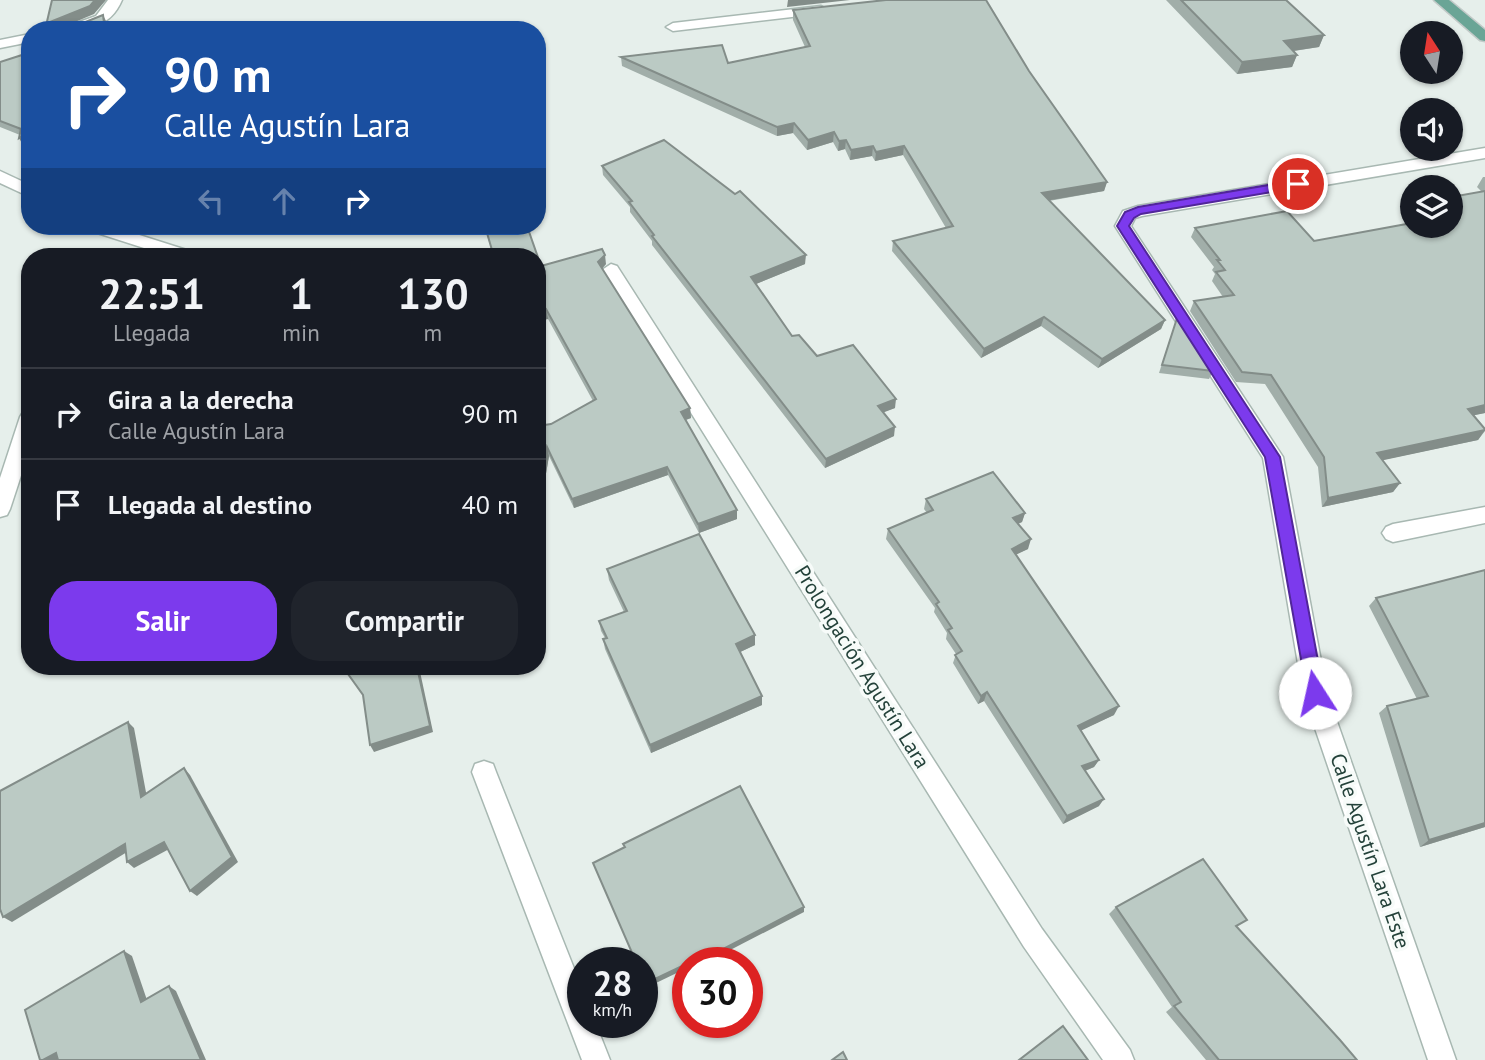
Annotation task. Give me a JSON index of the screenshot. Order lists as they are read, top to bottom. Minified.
{"streets":{"street":["Prolongación Agustín Lara","Calle Agustín Lara Este"]},"north":"top","page":{"turn":["90 m","Calle Agustín Lara"],"eta":["22:51","Llegada","1","min","130","m"],"list":[{"name":"Gira a la derecha","note":"Calle Agustín Lara","value":"90 m"},{"name":"Llegada al destino","value":"40 m"}],"buttons":["Salir","Compartir"],"speed":"28 km/h","limit":"30"}}
